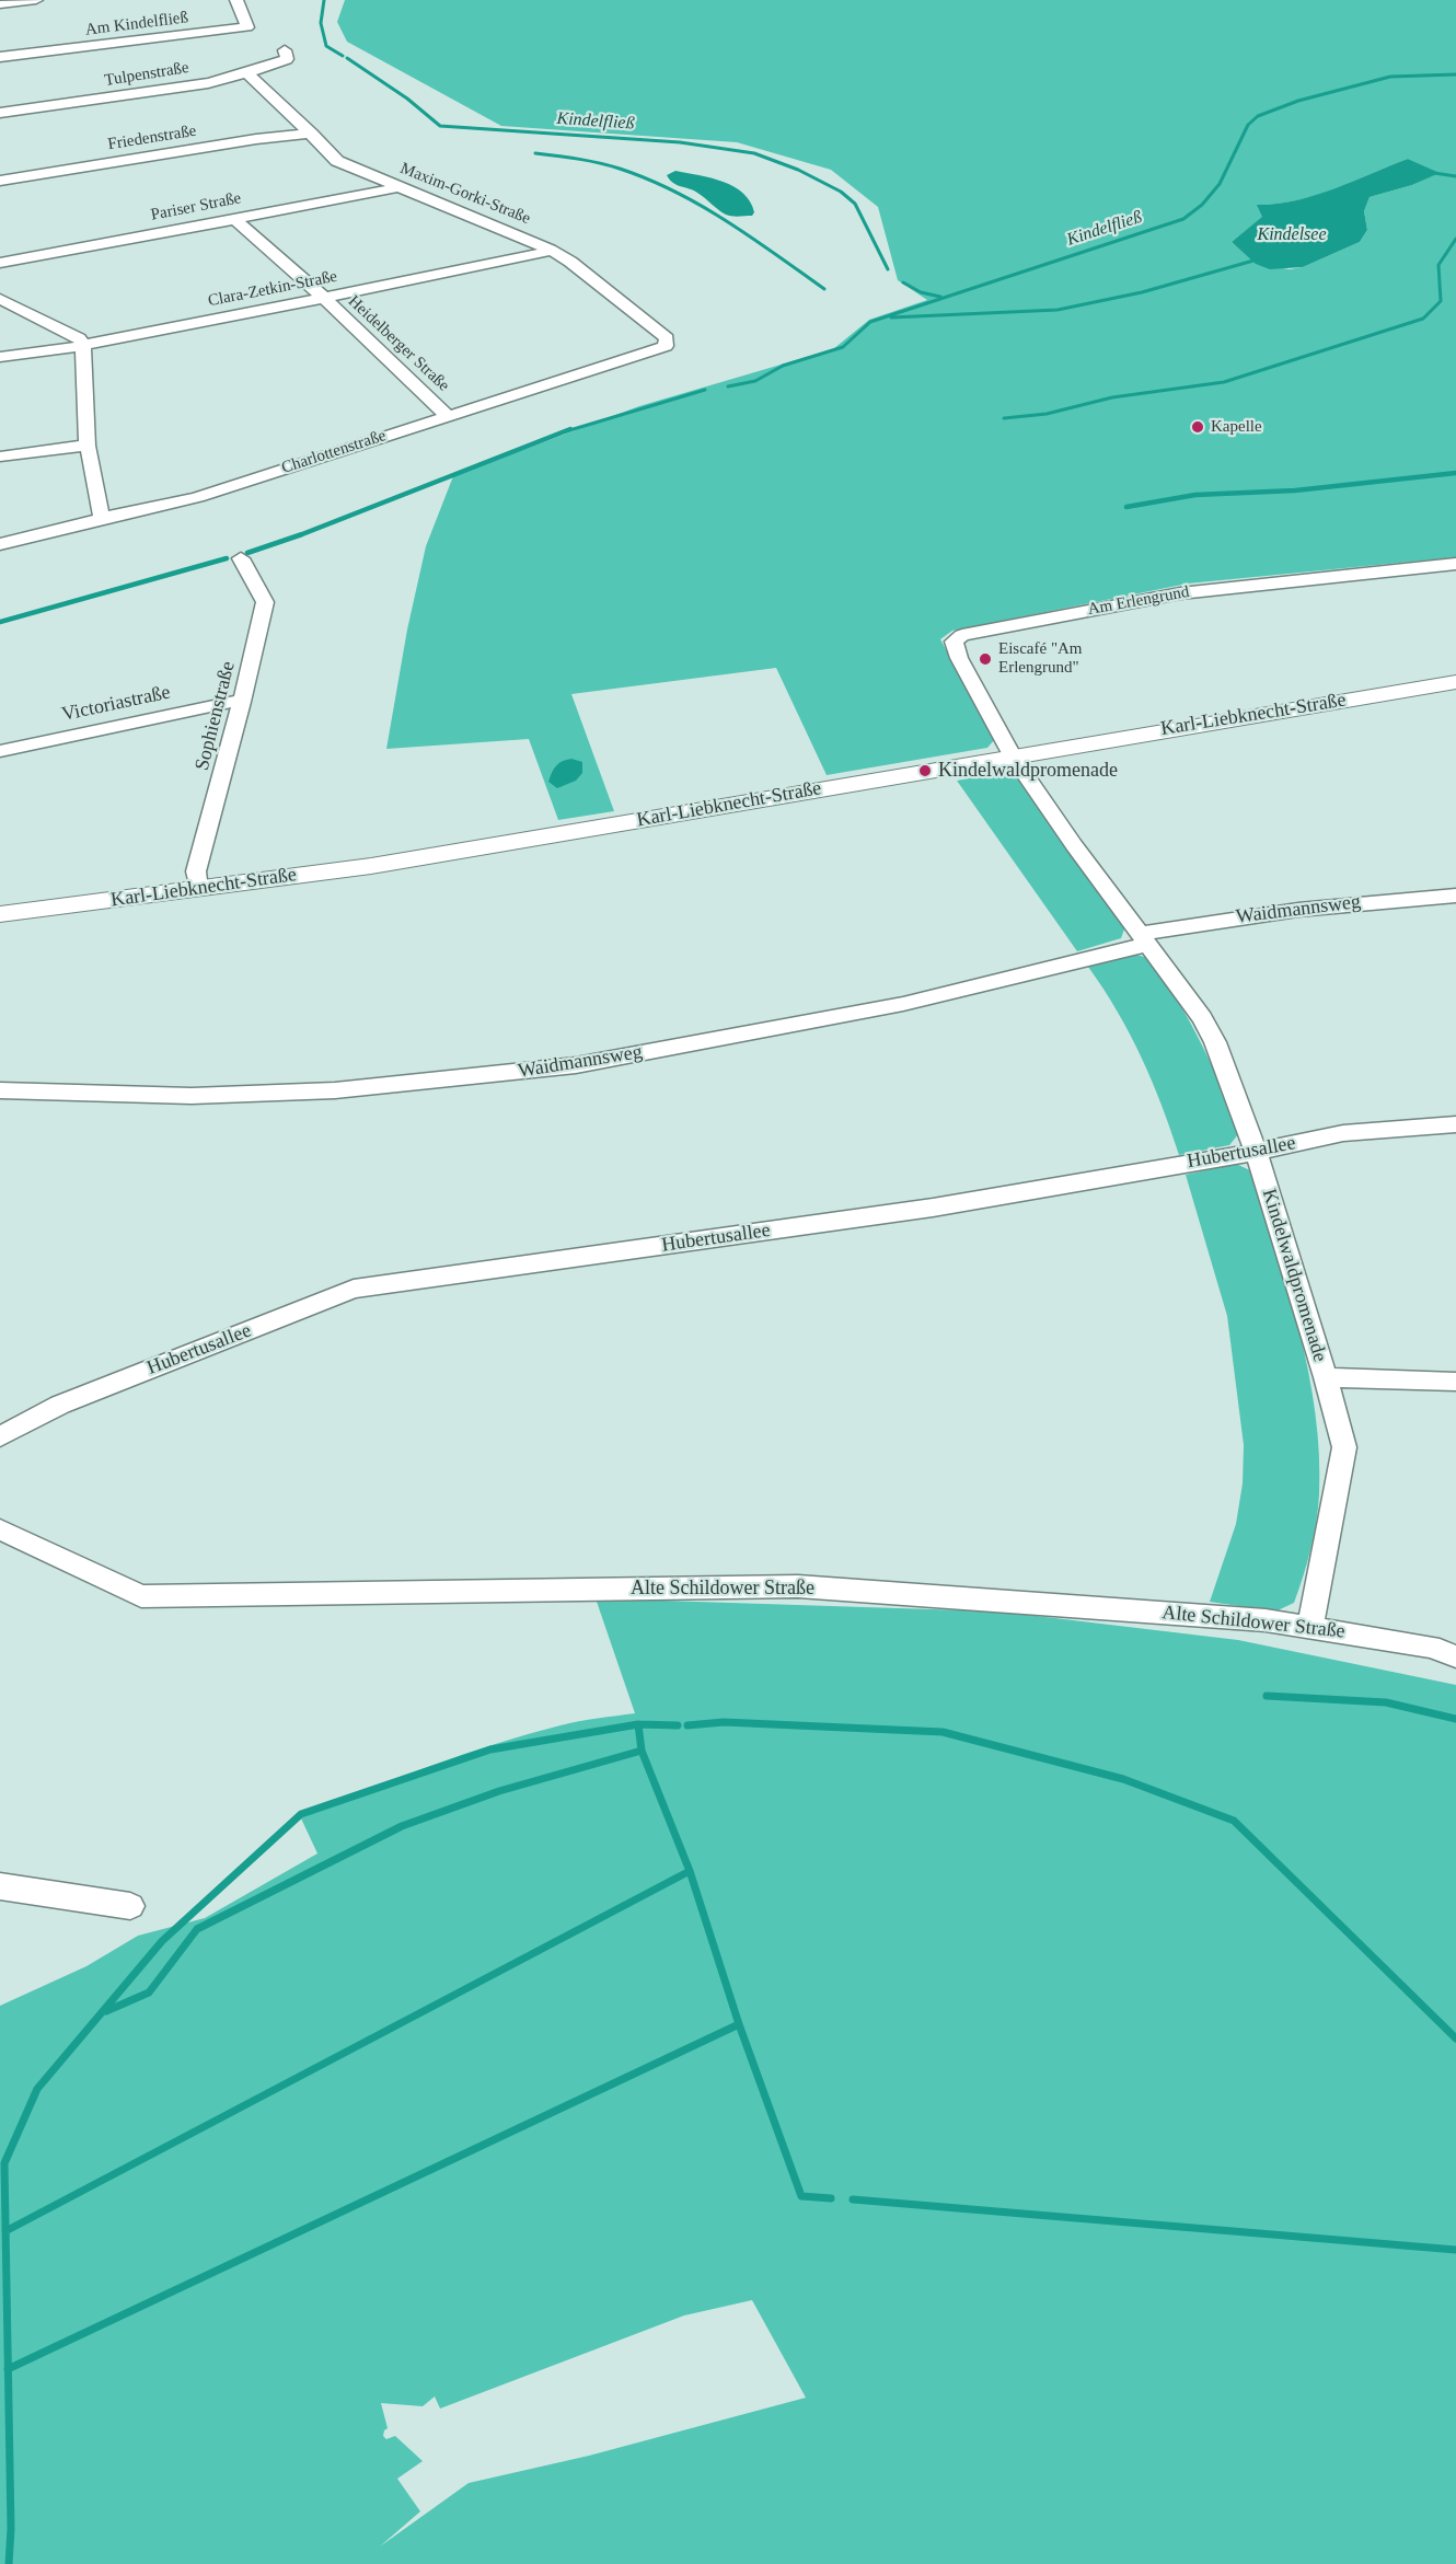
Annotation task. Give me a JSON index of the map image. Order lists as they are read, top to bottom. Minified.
{"streets":{"street":["Am Kindelfließ","Tulpenstraße","Friedenstraße","Maxim-Gorki-Straße","Pariser Straße","Clara-Zetkin-Straße","Heidelberger Straße","Charlottenstraße","Am Erlengrund","Victoriastraße","Karl-Liebknecht-Straße","Sophienstraße","Waidmannsweg","Hubertusallee","Kindelwaldpromenade","Alte Schildower Straße"]},"crossings":[["Tulpenstraße","Maxim-Gorki-Straße"],["Friedenstraße","Maxim-Gorki-Straße"],["Maxim-Gorki-Straße","Pariser Straße"],["Maxim-Gorki-Straße","Clara-Zetkin-Straße"],["Maxim-Gorki-Straße","Charlottenstraße"],["Pariser Straße","Heidelberger Straße"],["Clara-Zetkin-Straße","Heidelberger Straße"],["Heidelberger Straße","Charlottenstraße"],["Am Erlengrund","Karl-Liebknecht-Straße"],["Am Erlengrund","Kindelwaldpromenade"],["Victoriastraße","Sophienstraße"],["Karl-Liebknecht-Straße","Sophienstraße"],["Karl-Liebknecht-Straße","Kindelwaldpromenade"],["Waidmannsweg","Kindelwaldpromenade"],["Hubertusallee","Kindelwaldpromenade"],["Kindelwaldpromenade","Alte Schildower Straße"]],"water":["Kindelfließ","Kindelsee"],"places":["Kapelle","Eiscafé \"Am Erlengrund\"","Kindelwaldpromenade"]}
